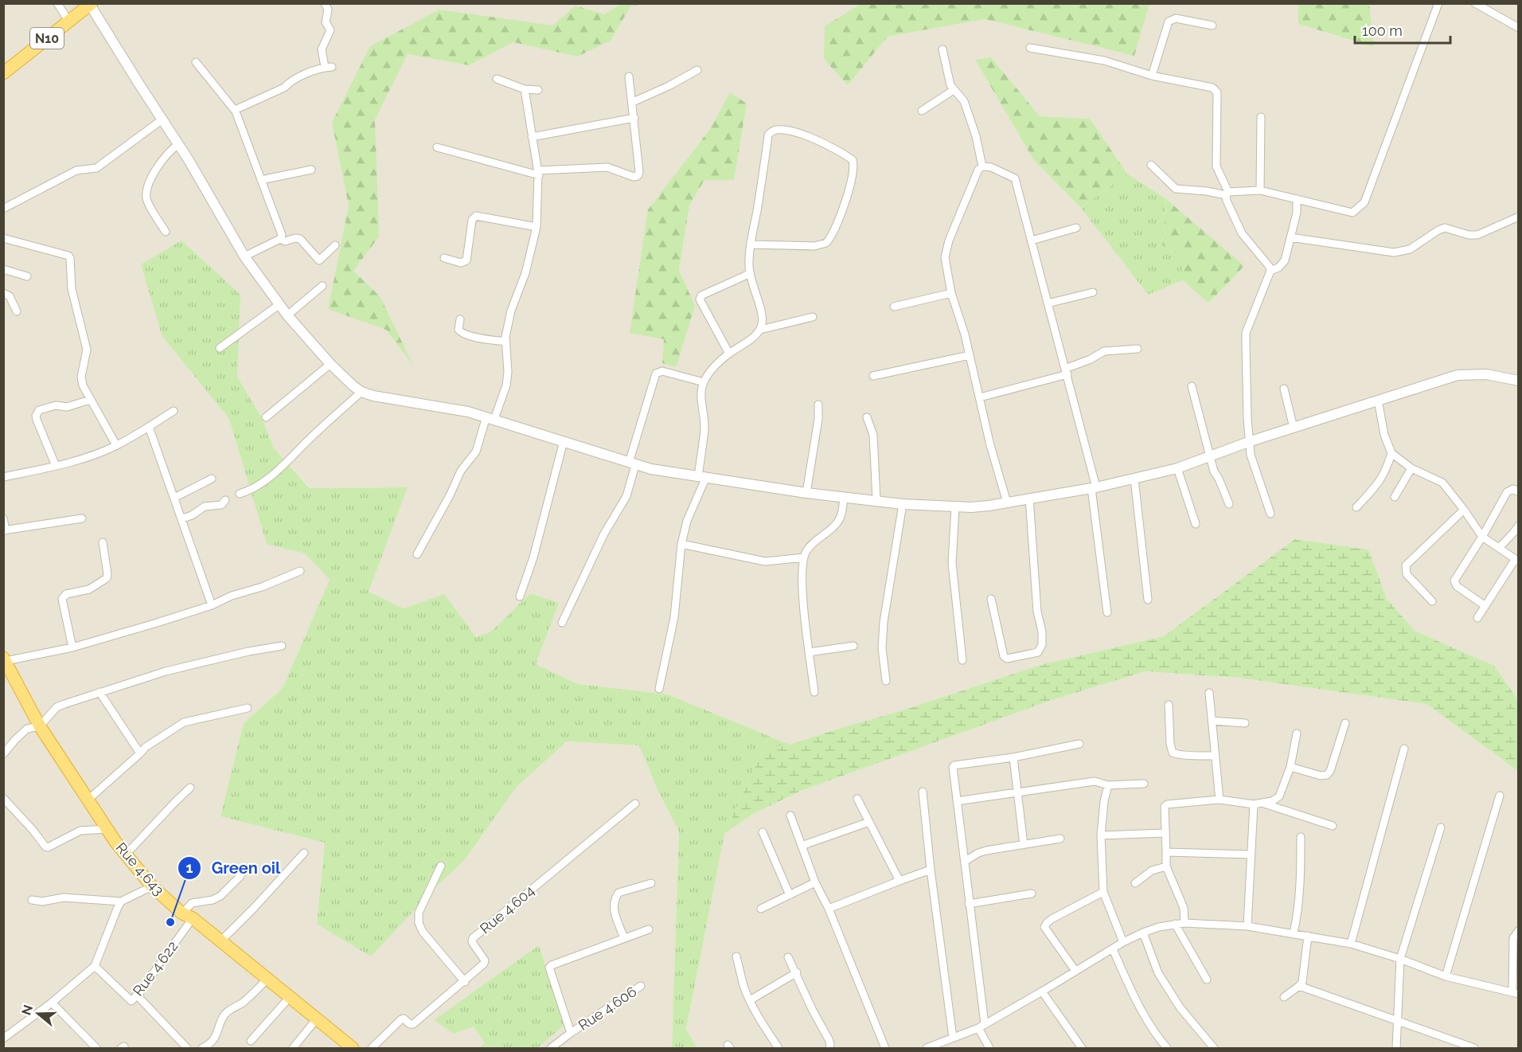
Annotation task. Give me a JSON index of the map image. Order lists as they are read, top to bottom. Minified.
{"streets":{"highway":["N10","Rue 4.643"],"street":["Rue 4.604","Rue 4.622","Rue 4.606"]},"crossings":[["Rue 4.643","Rue 4.622"]],"places":["Green oil"],"scale_bar":"100 m","north":"left"}
